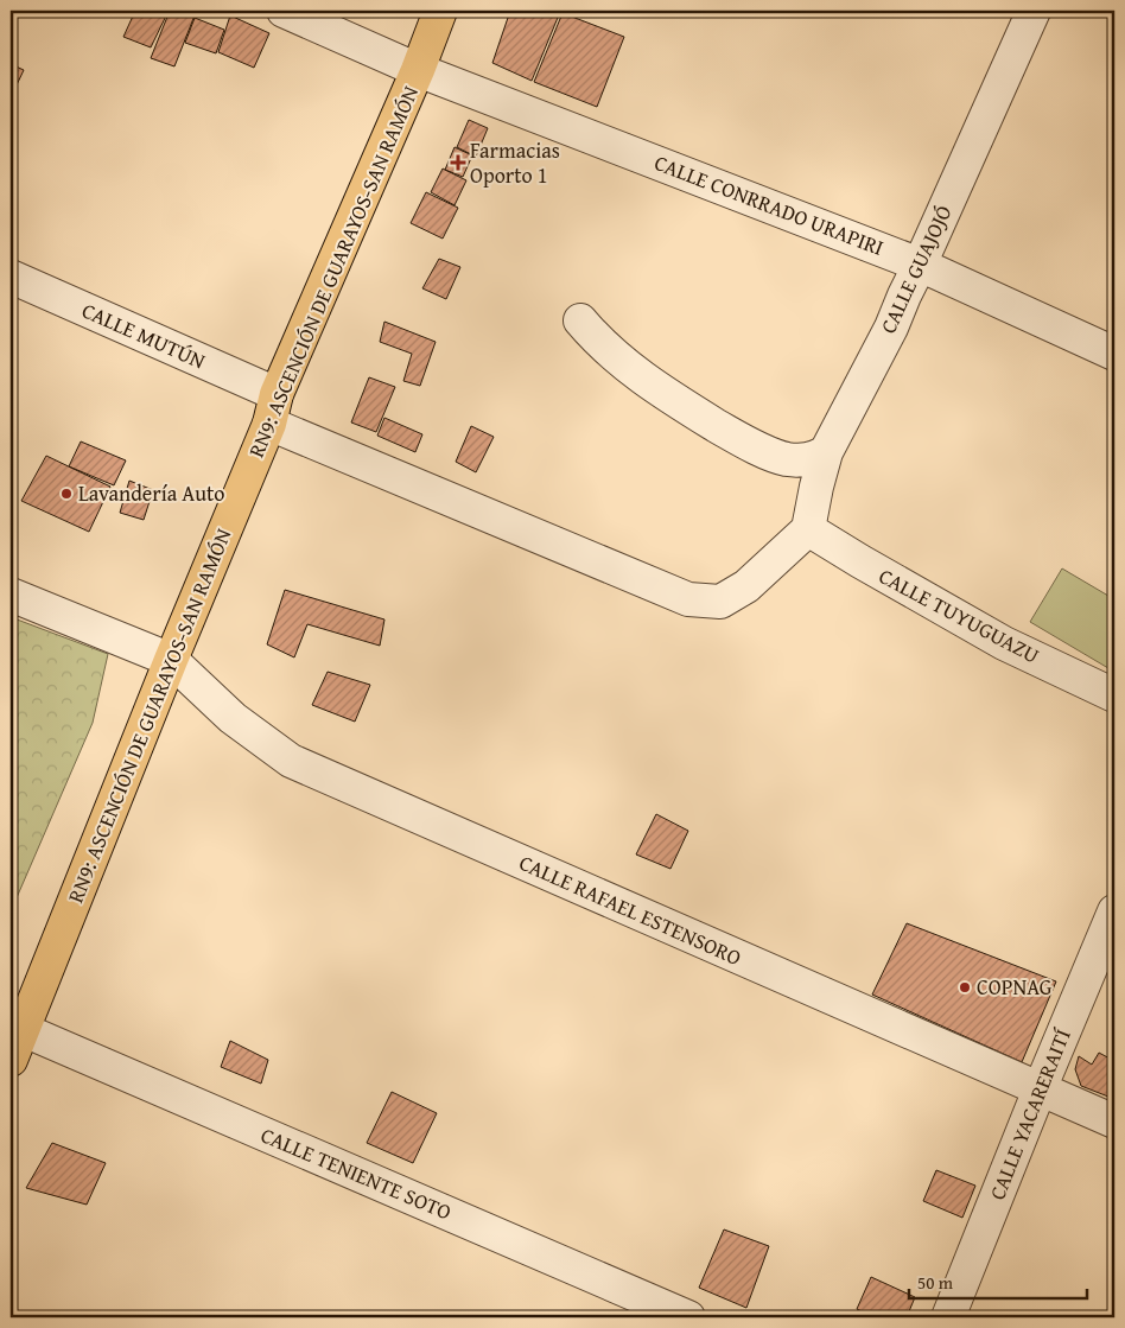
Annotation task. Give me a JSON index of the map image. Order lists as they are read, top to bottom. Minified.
{"streets":{"highway":["RN9: ASCENCIÓN DE GUARAYOS-SAN RAMÓN"],"street":["CALLE CONRRADO URAPIRI","CALLE GUAJOJÓ","CALLE MUTÚN","CALLE TUYUGUAZU","CALLE RAFAEL ESTENSORO","CALLE YACARERAITÍ","CALLE TENIENTE SOTO"]},"crossings":[["CALLE CONRRADO URAPIRI","CALLE GUAJOJÓ"],["CALLE CONRRADO URAPIRI","RN9: ASCENCIÓN DE GUARAYOS-SAN RAMÓN"],["CALLE GUAJOJÓ","CALLE MUTÚN"],["CALLE GUAJOJÓ","CALLE TUYUGUAZU"],["RN9: ASCENCIÓN DE GUARAYOS-SAN RAMÓN","CALLE MUTÚN"],["RN9: ASCENCIÓN DE GUARAYOS-SAN RAMÓN","CALLE RAFAEL ESTENSORO"],["RN9: ASCENCIÓN DE GUARAYOS-SAN RAMÓN","CALLE TENIENTE SOTO"],["CALLE MUTÚN","CALLE TUYUGUAZU"],["CALLE RAFAEL ESTENSORO","CALLE YACARERAITÍ"]],"places":{"health":["Farmacias Oporto 1"],"other":["Lavandería Auto","COPNAG"]},"scale_bar":"50 m"}
